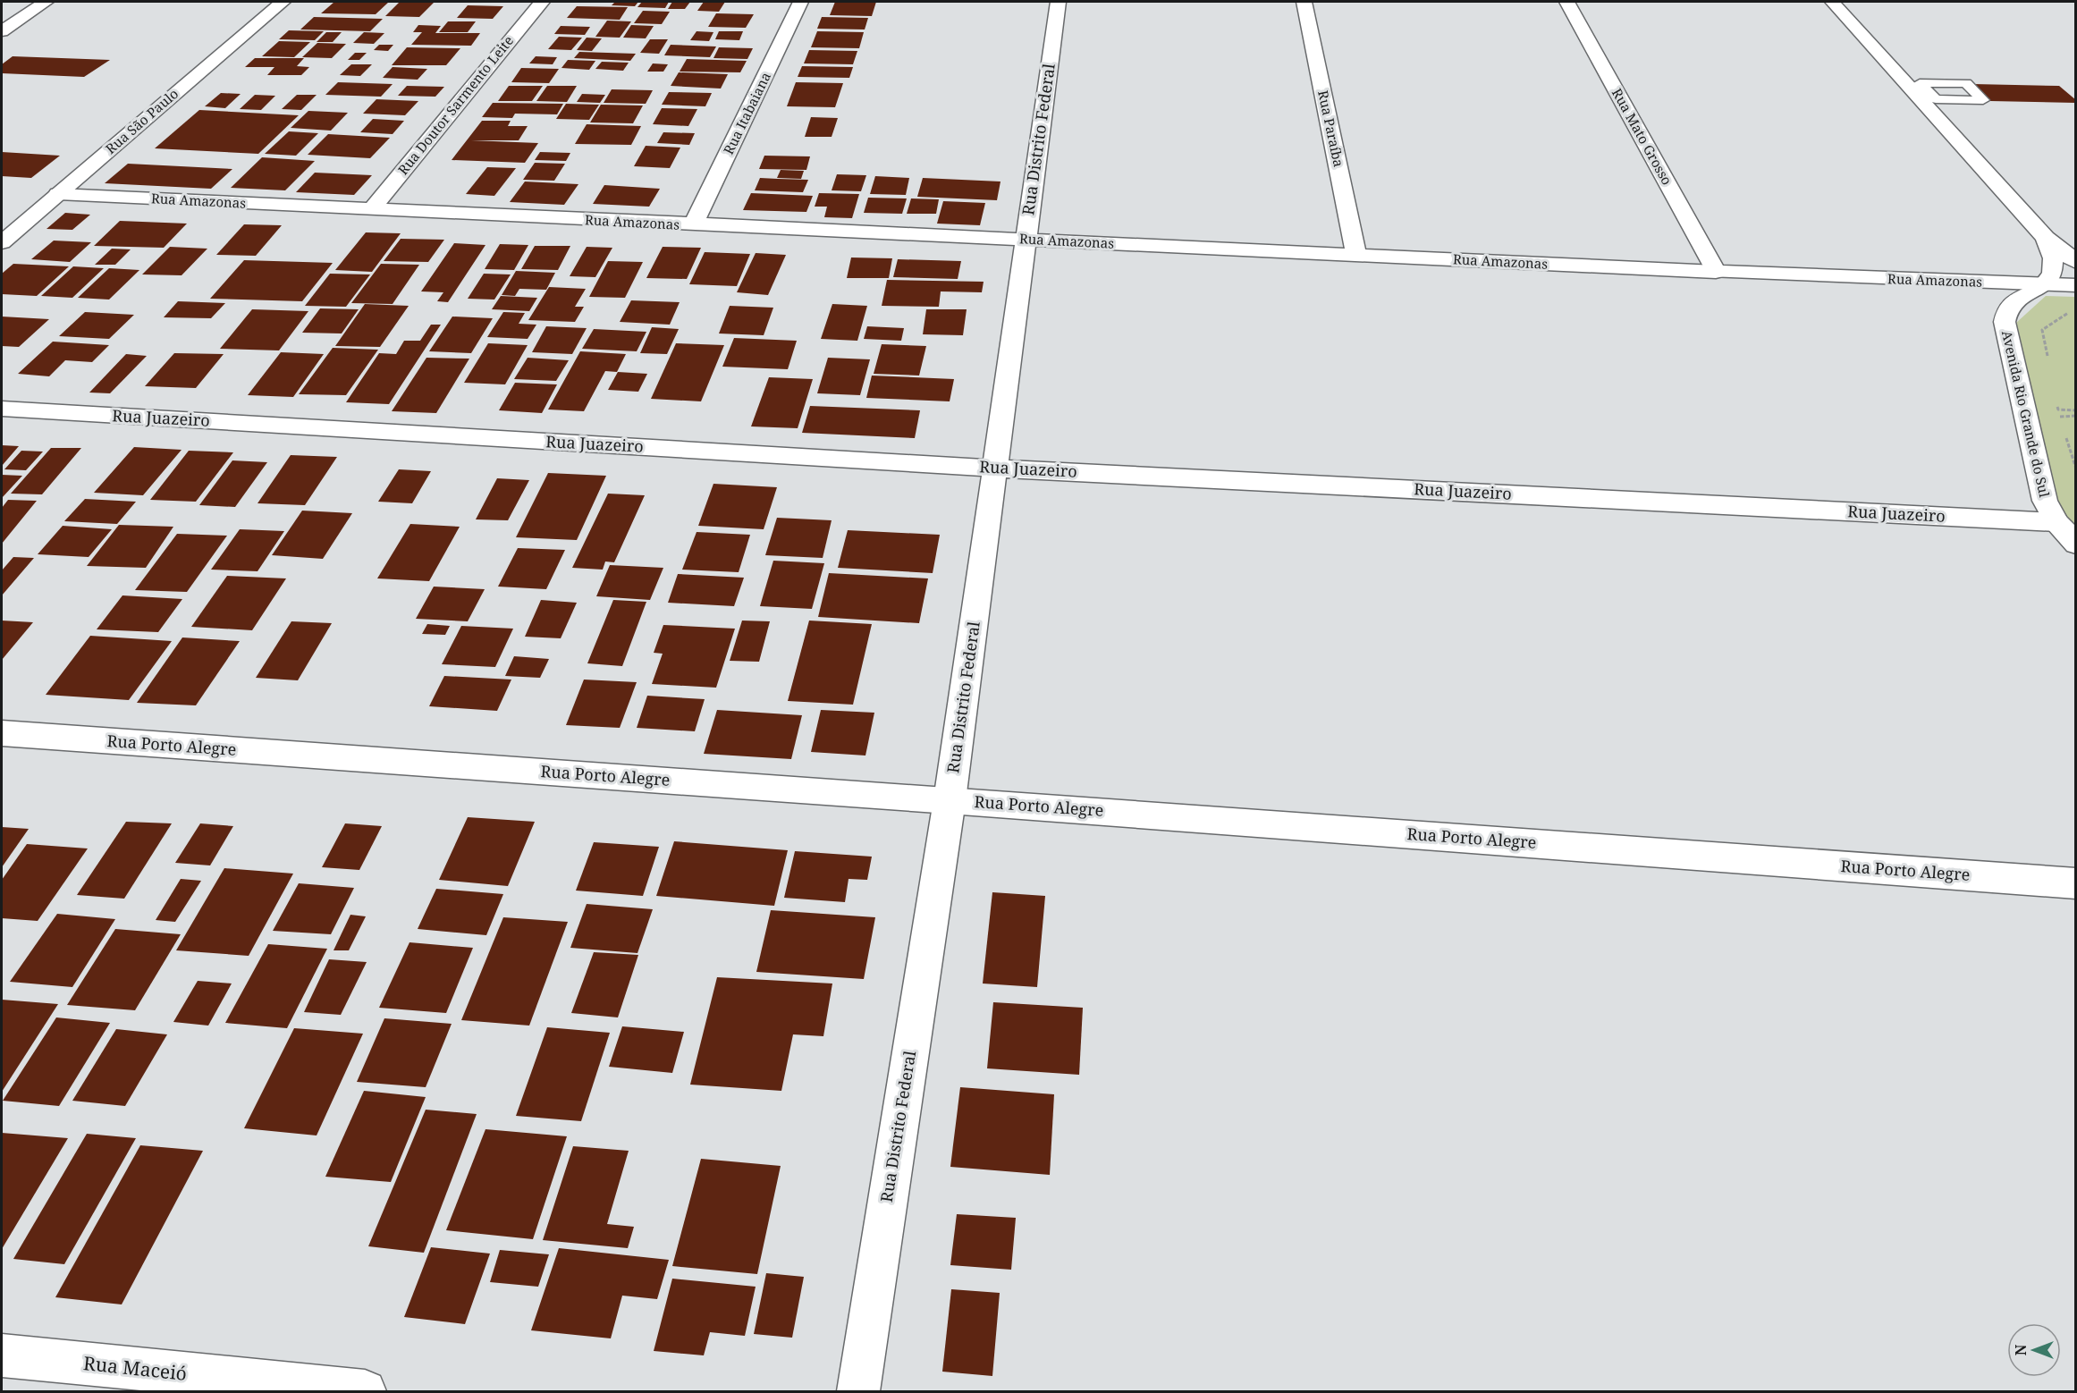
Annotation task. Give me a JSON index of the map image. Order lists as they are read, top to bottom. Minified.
{"streets":{"street":["Rua Doutor Sarmento Leite","Rua Itabaiana","Rua São Paulo","Rua Paraíba","Rua Mato Grosso","Rua Distrito Federal","Rua Amazonas","Avenida Rio Grande do Sul","Rua Juazeiro","Rua Porto Alegre","Rua Maceió"]},"crossings":[["Rua Doutor Sarmento Leite","Rua Amazonas"],["Rua Itabaiana","Rua Amazonas"],["Rua São Paulo","Rua Amazonas"],["Rua Paraíba","Rua Amazonas"],["Rua Mato Grosso","Rua Amazonas"],["Rua Distrito Federal","Rua Amazonas"],["Rua Distrito Federal","Rua Juazeiro"],["Rua Distrito Federal","Rua Porto Alegre"],["Rua Amazonas","Avenida Rio Grande do Sul"],["Avenida Rio Grande do Sul","Rua Juazeiro"]],"north":"left"}
